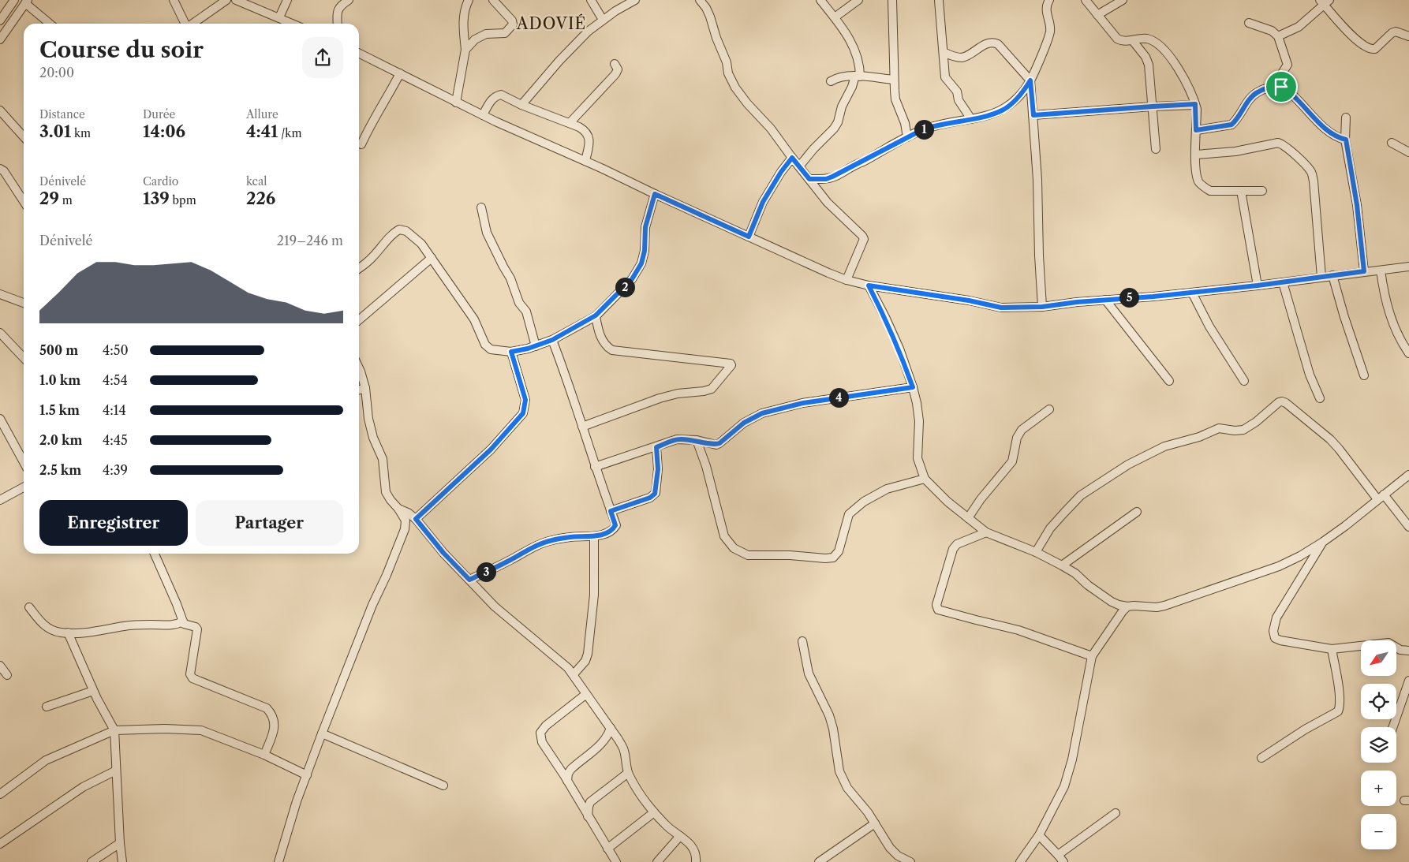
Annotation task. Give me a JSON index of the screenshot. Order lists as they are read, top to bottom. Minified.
{"districts":["ADOVIÉ"],"north":"bottom left","page":{"heading":["Course du soir","20:00"],"stats":[["Distance","3.01 km"],["Durée","14:06"],["Allure","4:41 /km"],["Dénivelé","29 m"],["Cardio","139 bpm"],["kcal","226"]],"pins":["1","2","5","4","3"],"chart":["Dénivelé","219–246 m"],"list":[{"name":"500 m","note":"4:50"},{"name":"1.0 km","note":"4:54"},{"name":"1.5 km","note":"4:14"},{"name":"2.0 km","note":"4:45"},{"name":"2.5 km","note":"4:39"}],"buttons":["Enregistrer","Partager"],"map_buttons":["+","−"]}}
